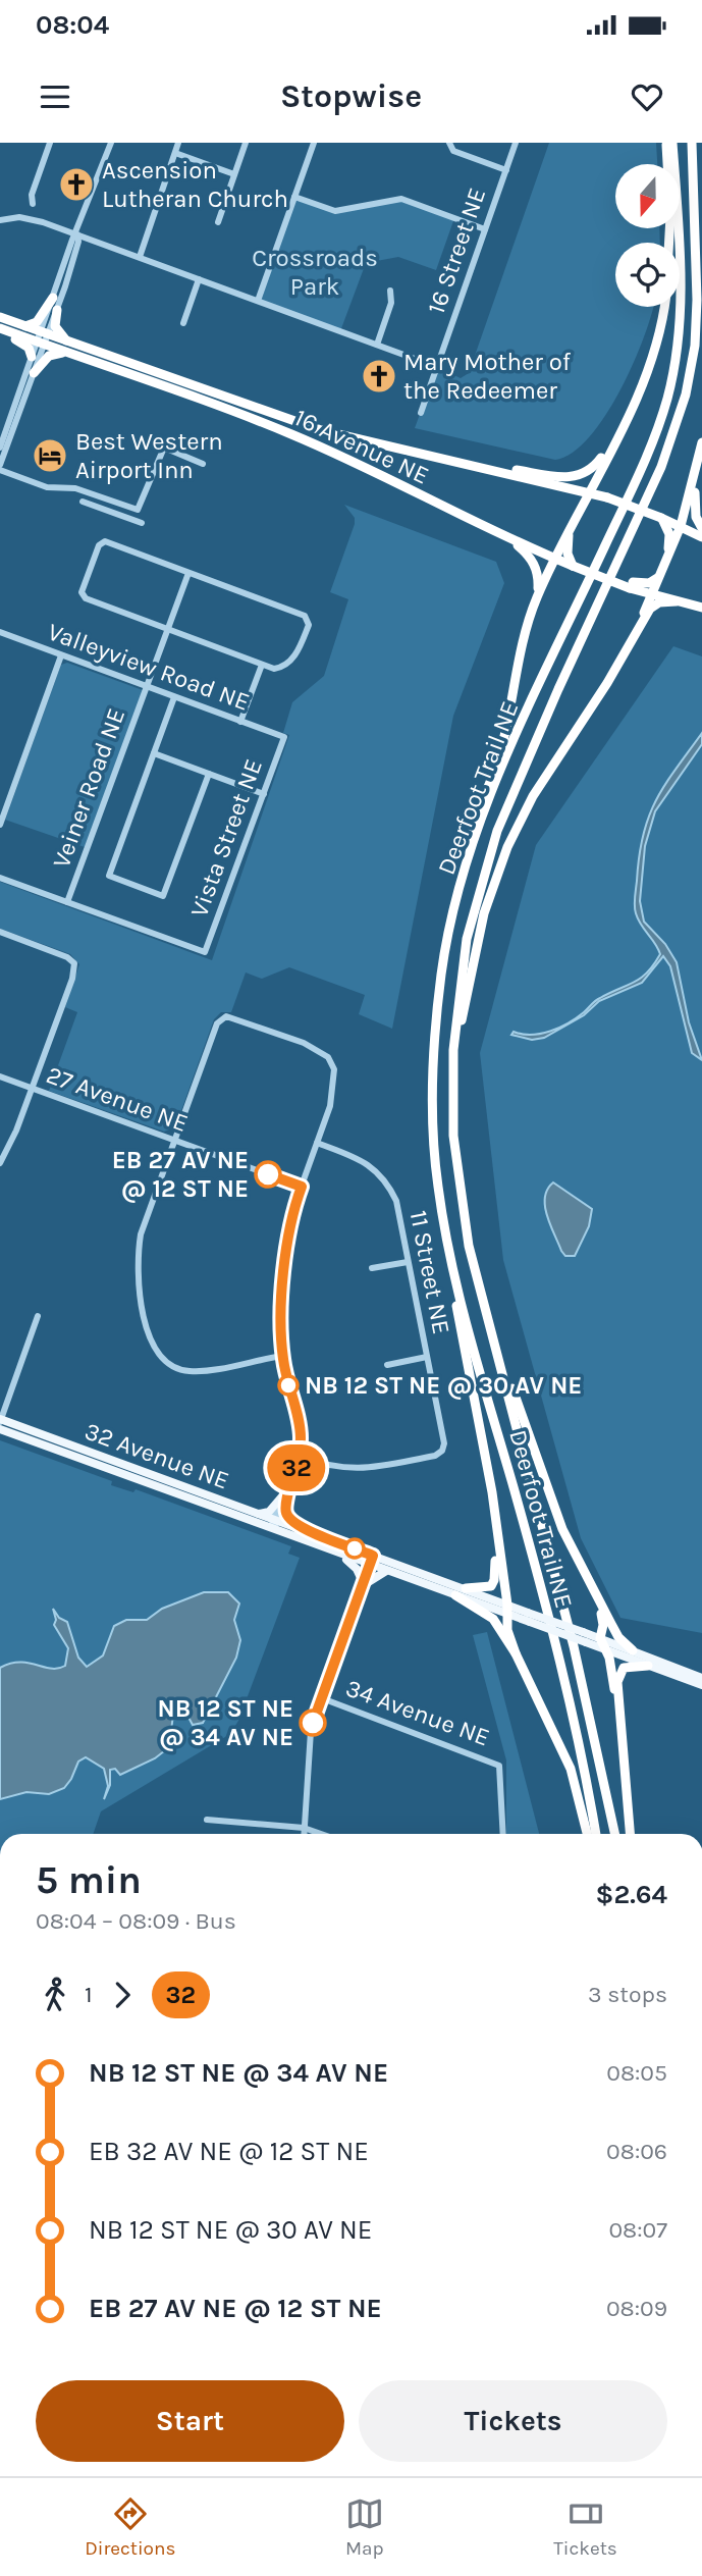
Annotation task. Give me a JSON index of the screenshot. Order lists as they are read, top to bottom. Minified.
{"streets":{"highway":["16 Avenue NE","Deerfoot Trail NE"],"main road":["32 Avenue NE"],"street":["16 Street NE","Valleyview Road NE","Veiner Road NE","Vista Street NE","27 Avenue NE","11 Street NE","34 Avenue NE"]},"crossings":[["Valleyview Road NE","Veiner Road NE"],["Valleyview Road NE","Vista Street NE"],["Veiner Road NE","Vista Street NE"]],"parks":["Crossroads Park"],"places":{"church":["Ascension Lutheran Church","Mary Mother of the Redeemer"],"hotel":["Best Western Airport Inn"],"other":["EB 27 AV NE @ 12 ST NE","NB 12 ST NE @ 30 AV NE","NB 12 ST NE @ 34 AV NE"]},"lines":["bus line 32"],"north":"bottom","page":{"status":"08:04","header":"Stopwise","on_map":"32","heading":["5 min","08:04 – 08:09 · Bus","$2.64"],"legs":["1","32","3 stops"],"list":[{"name":"NB 12 ST NE @ 34 AV NE","value":"08:05"},{"name":"EB 32 AV NE @ 12 ST NE","value":"08:06"},{"name":"NB 12 ST NE @ 30 AV NE","value":"08:07"},{"name":"EB 27 AV NE @ 12 ST NE","value":"08:09"}],"buttons":["Start","Tickets"],"tabs":["Directions","Map","Tickets"]}}
